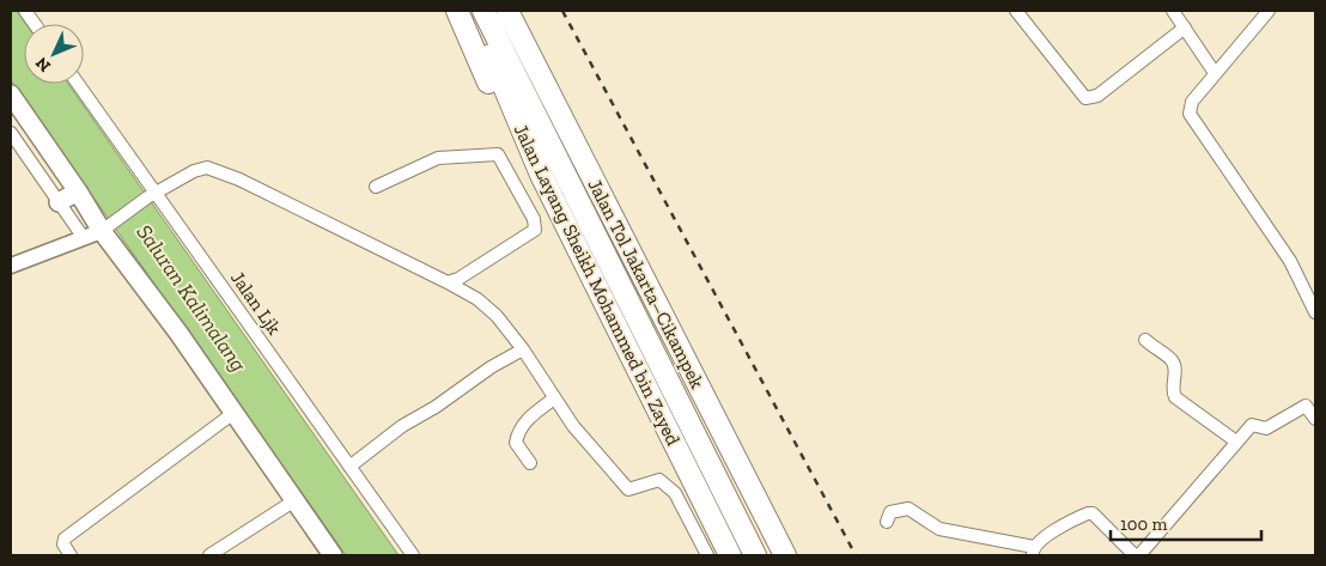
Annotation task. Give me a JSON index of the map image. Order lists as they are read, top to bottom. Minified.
{"streets":{"highway":["Jalan Tol Jakarta–Cikampek","Jalan Layang Sheikh Mohammed bin Zayed"],"street":["Jalan Ljk"]},"water":["Saluran Kalimalang"],"scale_bar":"100 m","north":"bottom left"}
